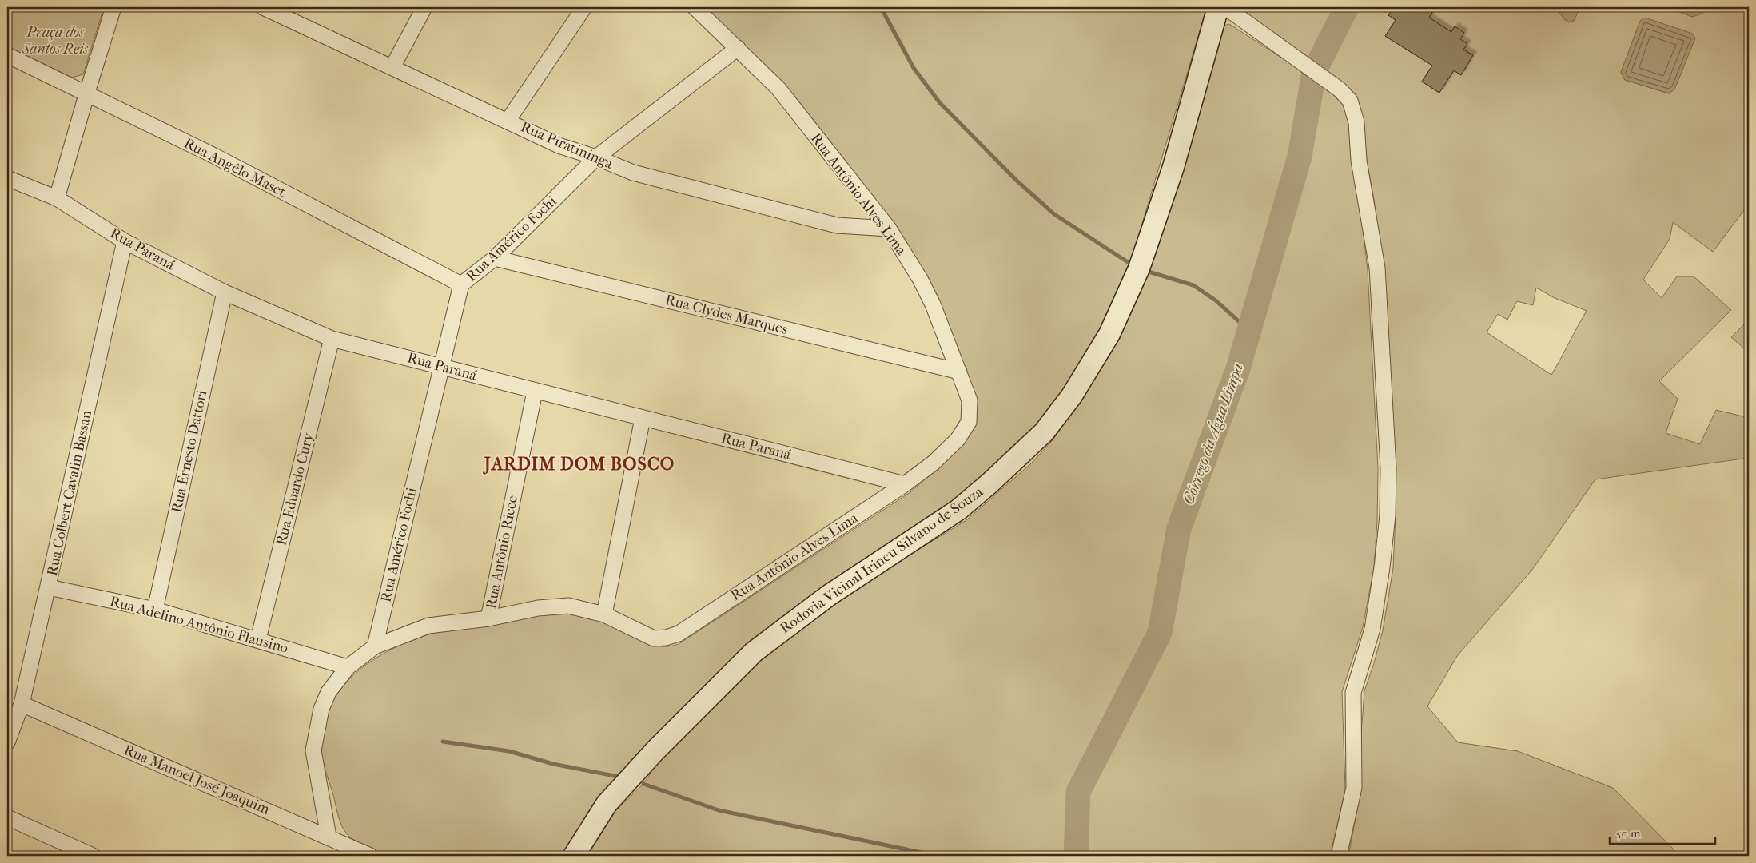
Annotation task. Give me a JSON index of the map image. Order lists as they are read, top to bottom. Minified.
{"streets":{"main road":["Rodovia Vicinal Irineu Silvano de Souza"],"street":["Rua Piratininga","Rua Angêlo Maset","Rua Antônio Alves Lima","Rua Américo Fochi","Rua Paraná","Rua Clydes Marques","Rua Ernesto Dattori","Rua Eduardo Cury","Rua Colbert Cavalin Bassan","Rua Antônio Ricce","Rua Adelino Antônio Flausino","Rua Manoel José Joaquim"]},"crossings":[["Rua Piratininga","Rua Antônio Alves Lima"],["Rua Piratininga","Rua Américo Fochi"],["Rua Angêlo Maset","Rua Américo Fochi"],["Rua Antônio Alves Lima","Rua Américo Fochi"],["Rua Antônio Alves Lima","Rua Paraná"],["Rua Antônio Alves Lima","Rua Clydes Marques"],["Rua Antônio Alves Lima","Rua Antônio Ricce"],["Rua Antônio Alves Lima","Rua Adelino Antônio Flausino"],["Rua Antônio Alves Lima","Rua Manoel José Joaquim"],["Rua Américo Fochi","Rua Paraná"],["Rua Américo Fochi","Rua Clydes Marques"],["Rua Paraná","Rua Ernesto Dattori"],["Rua Paraná","Rua Eduardo Cury"],["Rua Paraná","Rua Colbert Cavalin Bassan"],["Rua Paraná","Rua Antônio Ricce"],["Rua Ernesto Dattori","Rua Adelino Antônio Flausino"],["Rua Eduardo Cury","Rua Adelino Antônio Flausino"],["Rua Colbert Cavalin Bassan","Rua Adelino Antônio Flausino"],["Rua Colbert Cavalin Bassan","Rua Manoel José Joaquim"]],"districts":["JARDIM DOM BOSCO"],"water":["Córrego da Água Limpa"],"parks":["Praça dos Santos Reis"],"scale_bar":"50 m"}
